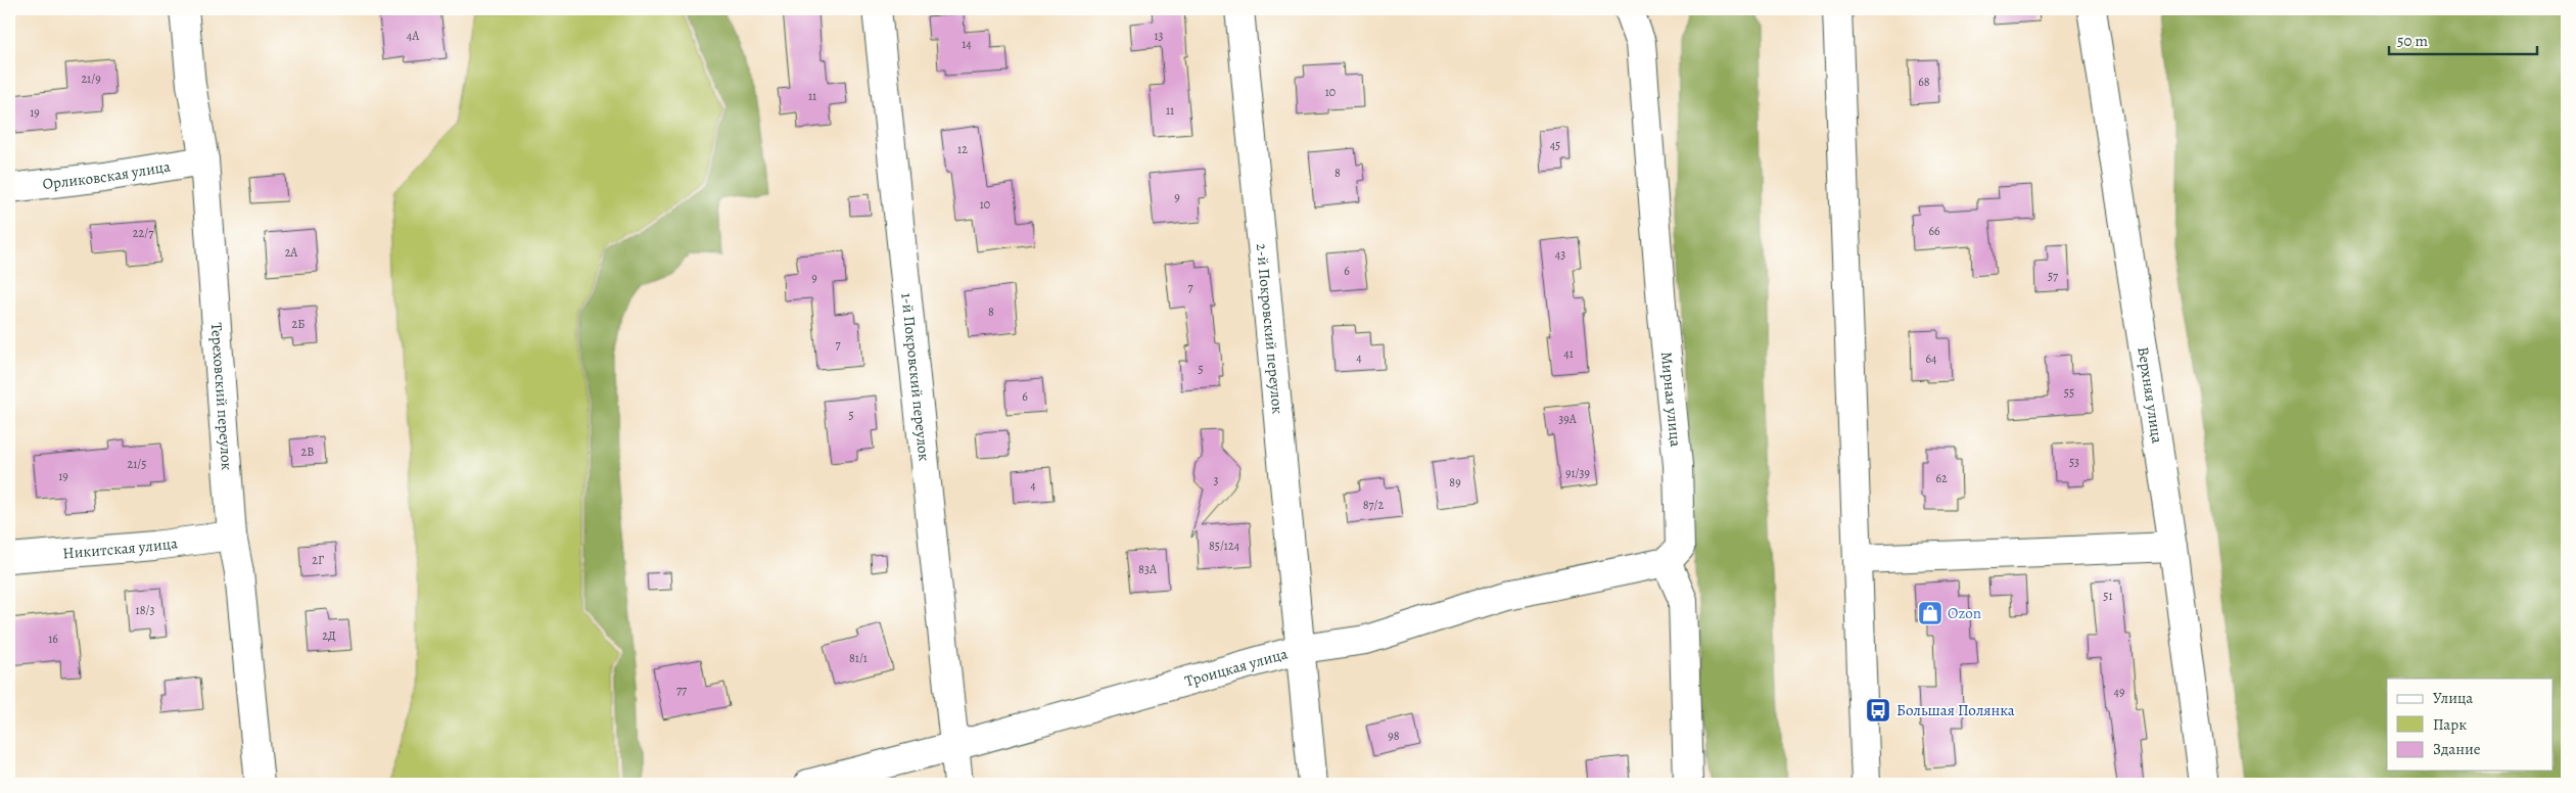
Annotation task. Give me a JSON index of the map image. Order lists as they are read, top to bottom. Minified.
{"streets":{"street":["Орликовская улица","2-й Покровский переулок","1-й Покровский переулок","Тереховский переулок","Верхняя улица","Мирная улица","Никитская улица","Троицкая улица"]},"crossings":[["Орликовская улица","Тереховский переулок"],["2-й Покровский переулок","Троицкая улица"],["1-й Покровский переулок","Троицкая улица"],["Тереховский переулок","Никитская улица"],["Мирная улица","Троицкая улица"]],"places":{"shop":["Ozon"],"bus stop":["Большая Полянка"]},"house_numbers":["4А","13","14","21/9","68","10","11","11","19","45","12","8","9","10","66","22/7","2А","43","6","57","9","7","8","2Б","7","41","4","64","5","55","6","5","39А","2В","53","21/5","91/39","19","62","3","89","4","87/2","85/124","2Г","83А","51","18/3","2Д","16","81/1","77","49","98"],"legend":["Улица","Парк","Здание"],"scale_bar":"50 m"}
